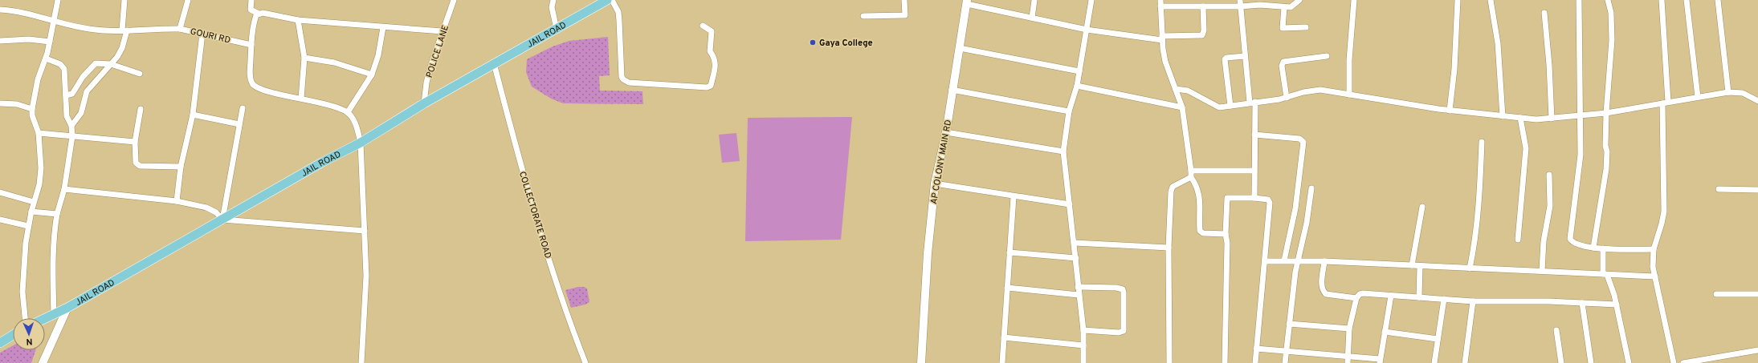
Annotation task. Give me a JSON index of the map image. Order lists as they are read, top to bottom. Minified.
{"streets":{"main road":["JAIL ROAD"],"street":["GOURI RD","POLICE LANE","AP COLONY MAIN RD","COLLECTORATE ROAD"]},"crossings":[["JAIL ROAD","POLICE LANE"],["JAIL ROAD","COLLECTORATE ROAD"]],"places":["Gaya College"],"north":"bottom"}
